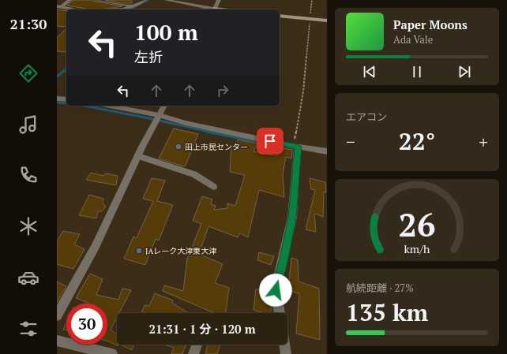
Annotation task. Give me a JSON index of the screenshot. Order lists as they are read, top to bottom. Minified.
{"places":["田上市民センター","JAレーク大津東大津"],"page":{"tabs":"21:30","turn":["100 m","左折"],"song":["Paper Moons","Ada Vale"],"tile":["エアコン",["航続距離 · 27%","135 km"]],"heat":["−","22°","+"],"limit":"30","trip":"21:31 · 1 分 · 120 m","gauge":["26","km/h"]}}
